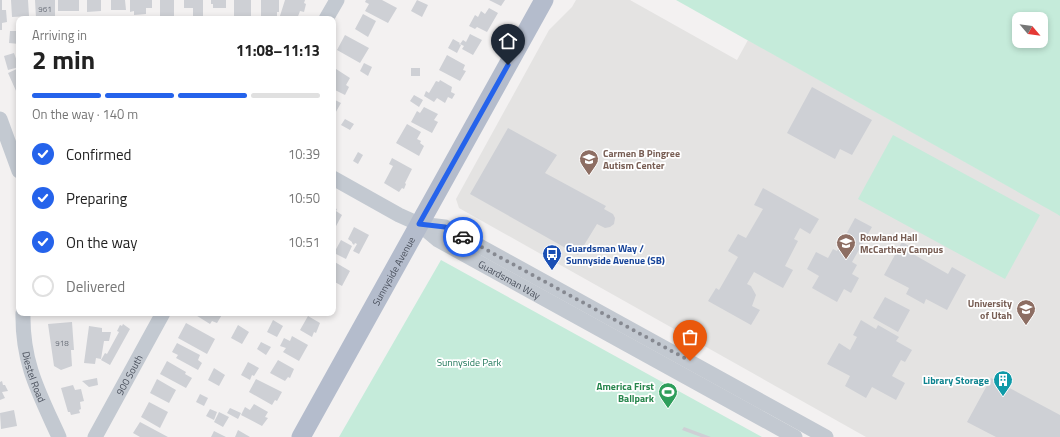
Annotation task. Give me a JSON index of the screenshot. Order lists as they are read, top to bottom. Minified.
{"streets":{"main road":["Sunnyside Avenue"],"street":["Guardsman Way","900 South","Diestel Road"]},"crossings":[["Sunnyside Avenue","Guardsman Way"]],"parks":["Sunnyside Park"],"places":{"school or university":["Carmen B Pingree Autism Center","Rowland Hall McCarthey Campus","University of Utah"],"bus stop":["Guardsman Way / Sunnyside Avenue (SB)"],"building":["Library Storage"],"sports":["America First Ballpark"]},"house_numbers":["961","918"],"north":"bottom right","page":{"heading":["2 min","Arriving in","11:08–11:13"],"bar":"On the way · 140 m","list":[["Confirmed","10:39"],["Preparing","10:50"],["On the way","10:51"],"Delivered"]}}
